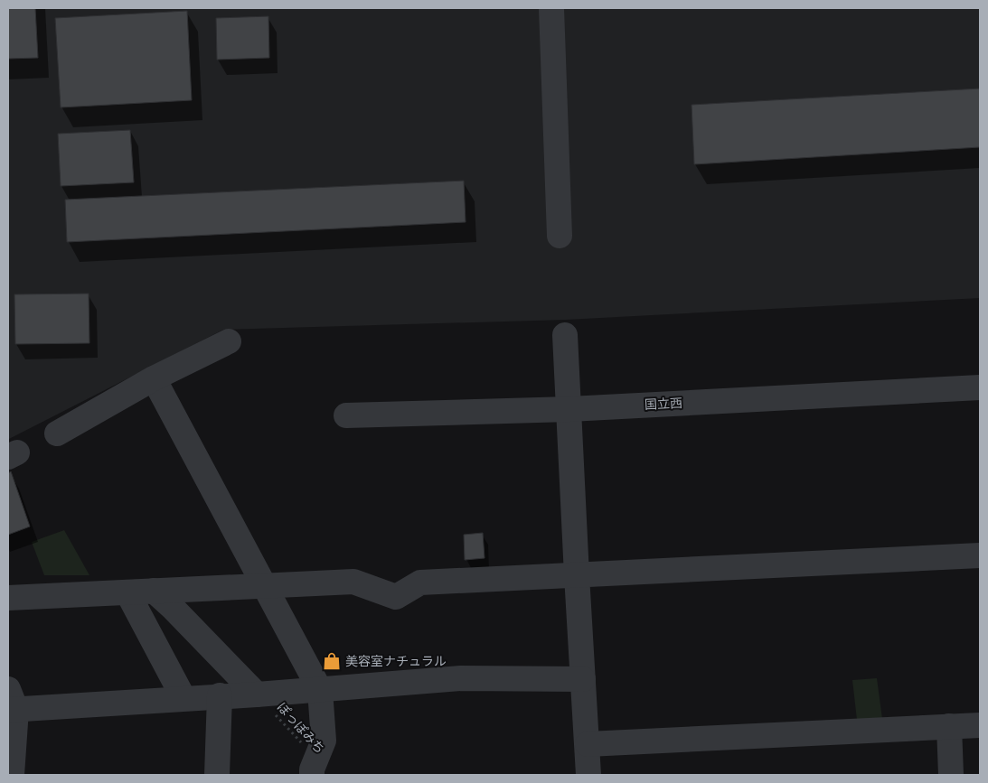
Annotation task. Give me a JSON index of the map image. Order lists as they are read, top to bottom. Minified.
{"streets":{"street":["国立西"],"path":["ぽっぽみち"]},"places":{"shop":["美容室ナチュラル"]}}
